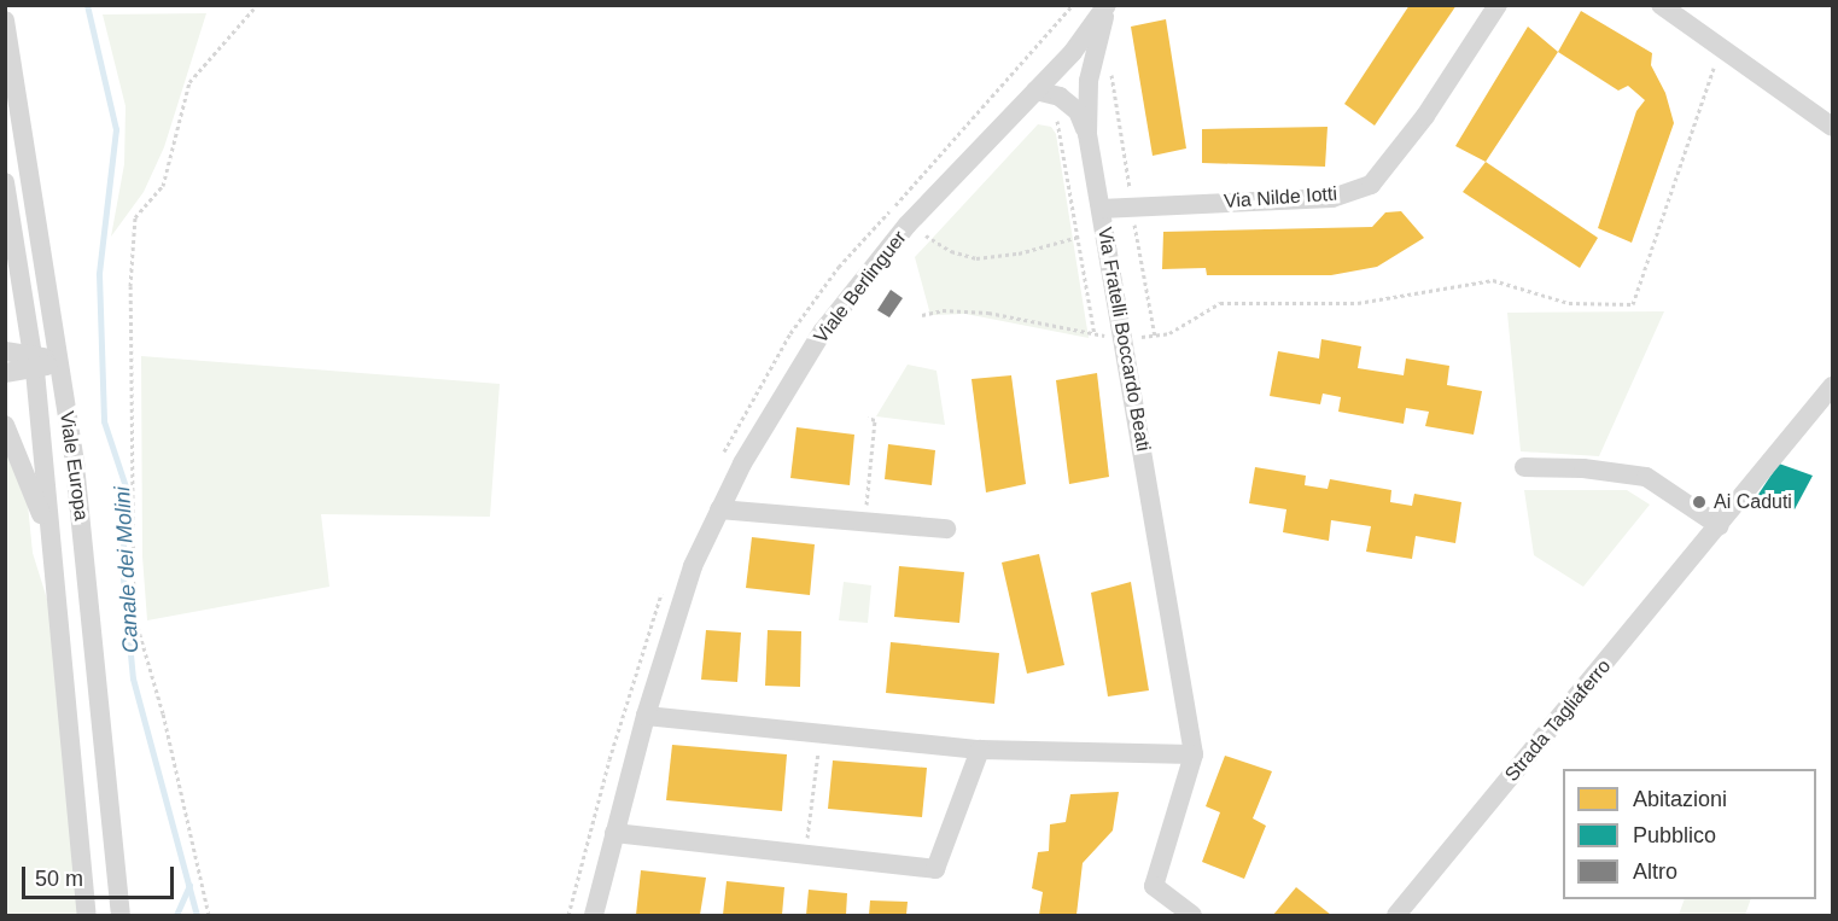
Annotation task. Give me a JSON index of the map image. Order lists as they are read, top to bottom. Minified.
{"streets":{"street":["Via Nilde Iotti","Viale Berlinguer","Via Fratelli Boccardo Beati","Viale Europa","Strada Tagliaferro"]},"crossings":[["Via Nilde Iotti","Via Fratelli Boccardo Beati"],["Viale Berlinguer","Via Fratelli Boccardo Beati"]],"water":["Canale dei Molini"],"places":["Ai Caduti"],"legend":["Abitazioni","Pubblico","Altro"],"scale_bar":"50 m"}
